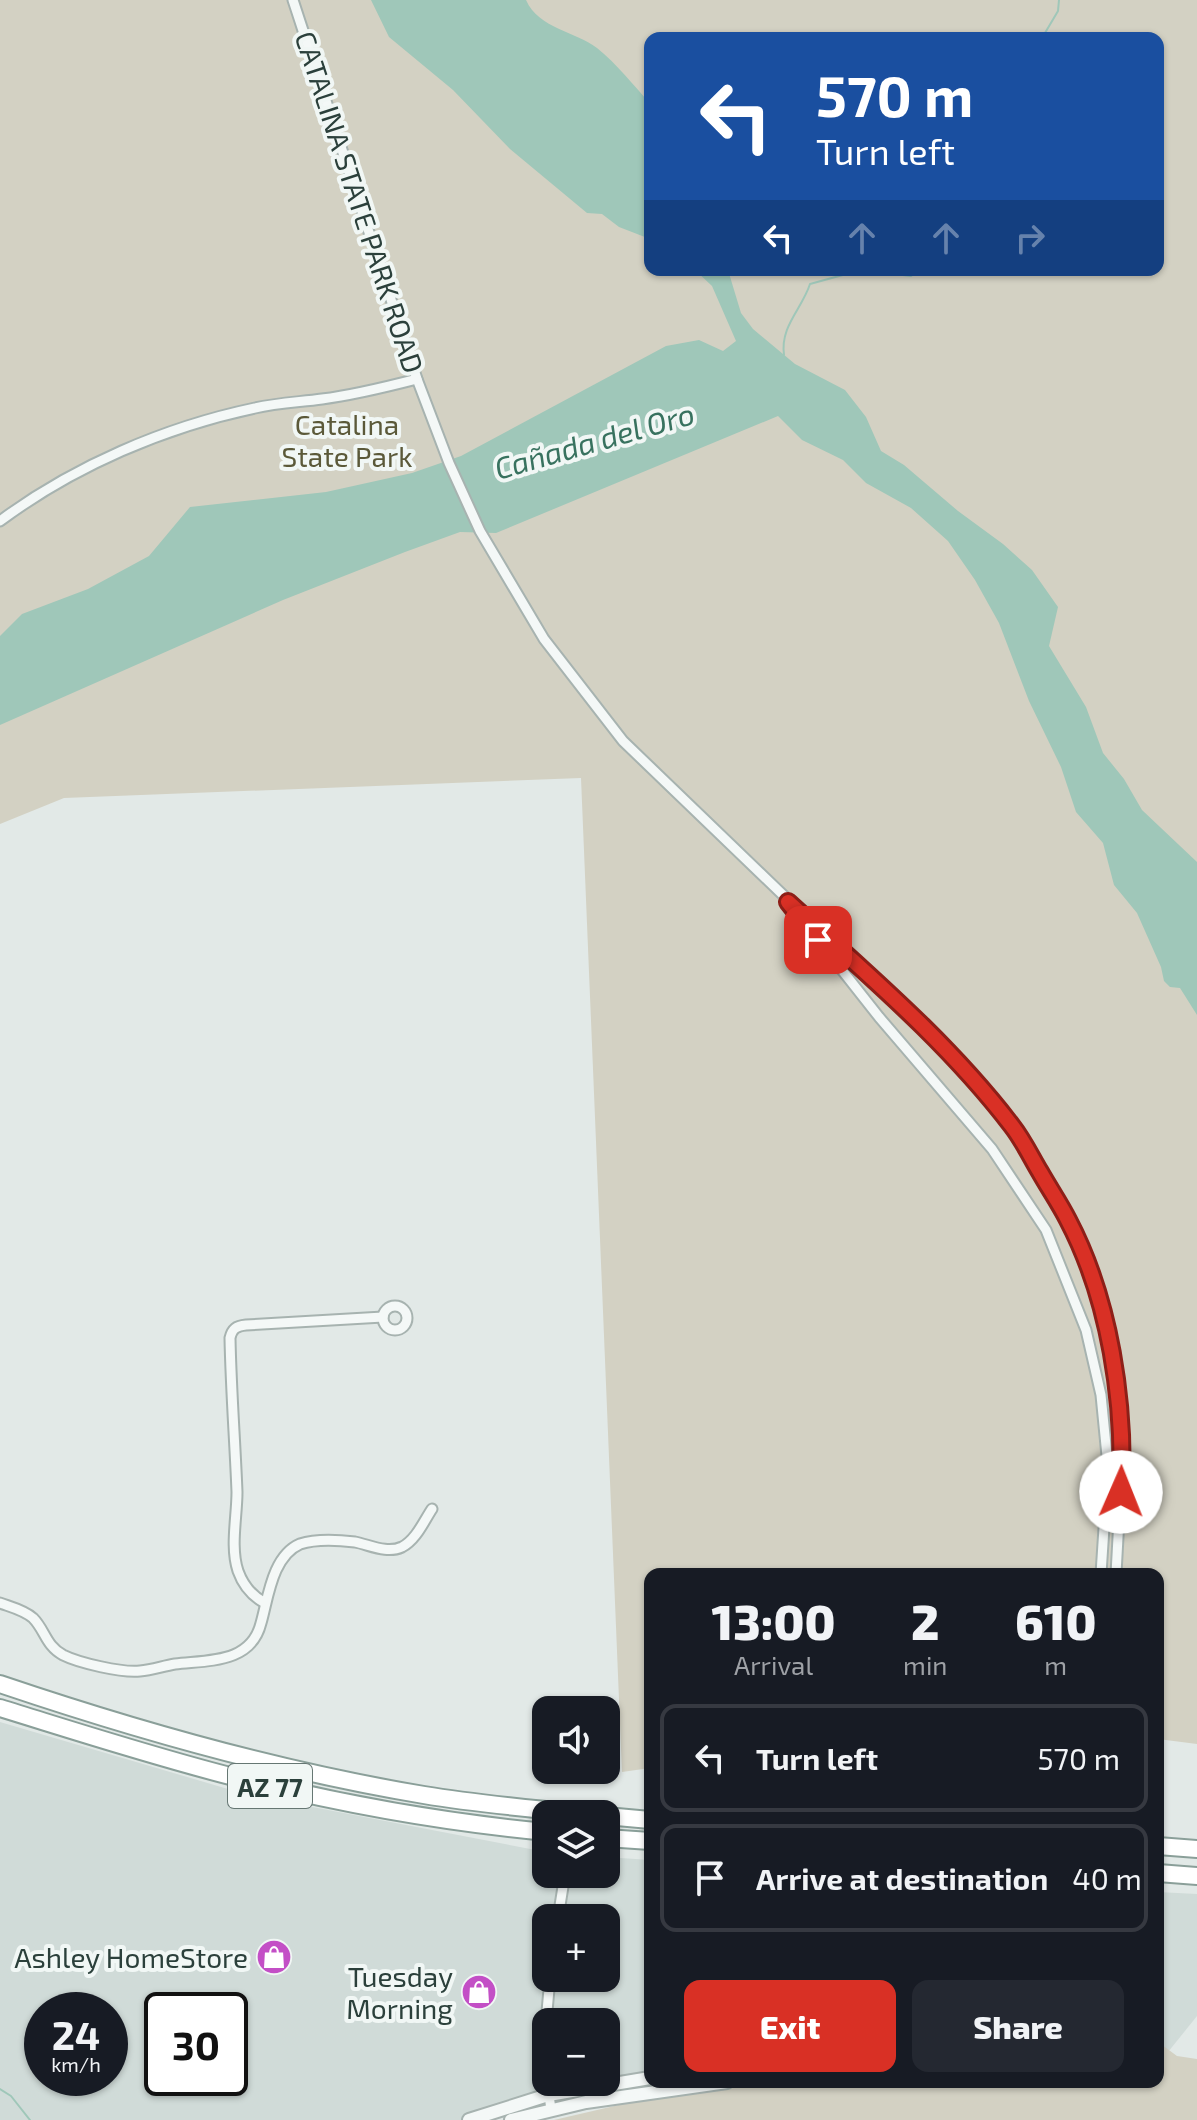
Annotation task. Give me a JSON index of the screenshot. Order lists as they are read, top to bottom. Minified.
{"streets":{"highway":["AZ 77"],"street":["CATALINA STATE PARK ROAD"]},"water":["Cañada del Oro"],"parks":["Catalina State Park"],"places":{"shop":["Ashley HomeStore","Tuesday Morning"]},"page":{"turn":["570 m","Turn left"],"eta":["13:00","Arrival","2","min","610","m"],"map_buttons":["+","−"],"list":[{"name":"Turn left","value":"570 m"},{"name":"Arrive at destination","value":"40 m"}],"buttons":["Exit","Share"],"speed":"24 km/h","limit":"30"}}
